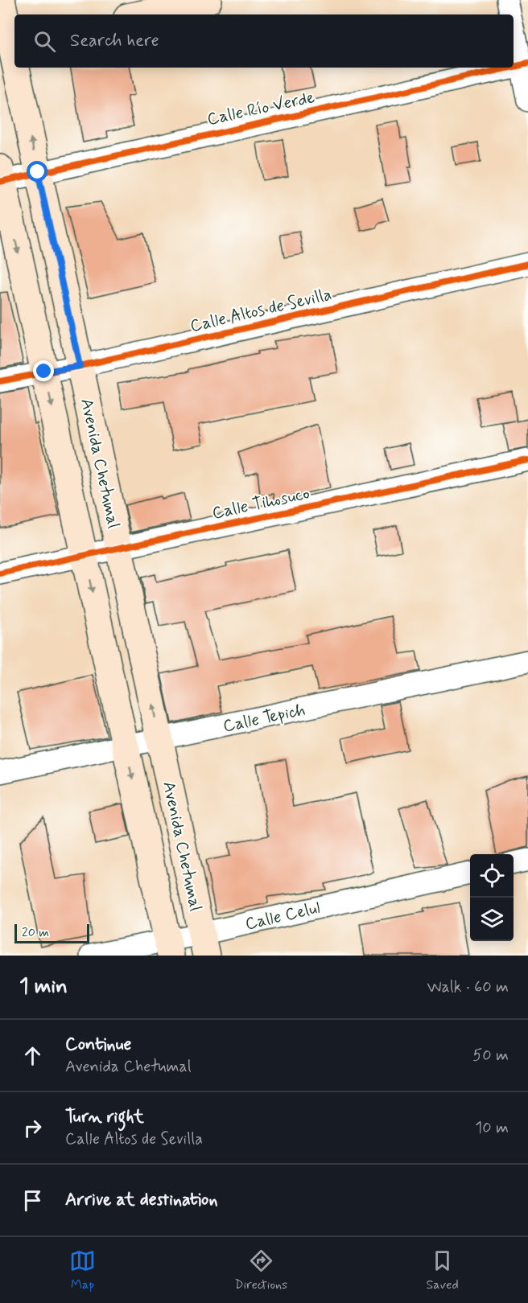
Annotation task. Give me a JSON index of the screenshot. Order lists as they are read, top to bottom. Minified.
{"streets":{"main road":["Avenida Chetumal"],"street":["Calle Río Verde","Calle Altos de Sevilla","Calle Tihosuco","Calle Tepich","Calle Celul"]},"crossings":[["Calle Río Verde","Avenida Chetumal"],["Calle Altos de Sevilla","Avenida Chetumal"],["Avenida Chetumal","Calle Tihosuco"],["Avenida Chetumal","Calle Tepich"],["Avenida Chetumal","Calle Celul"]],"scale_bar":"20 m","page":{"search":"Search here","scale":"20 m","heading":["1 min","Walk · 60 m"],"list":[["Continue","Avenida Chetumal","50 m"],["Turn right","Calle Altos de Sevilla","10 m"],"Arrive at destination"],"nav":["Map","Directions","Saved"]}}
